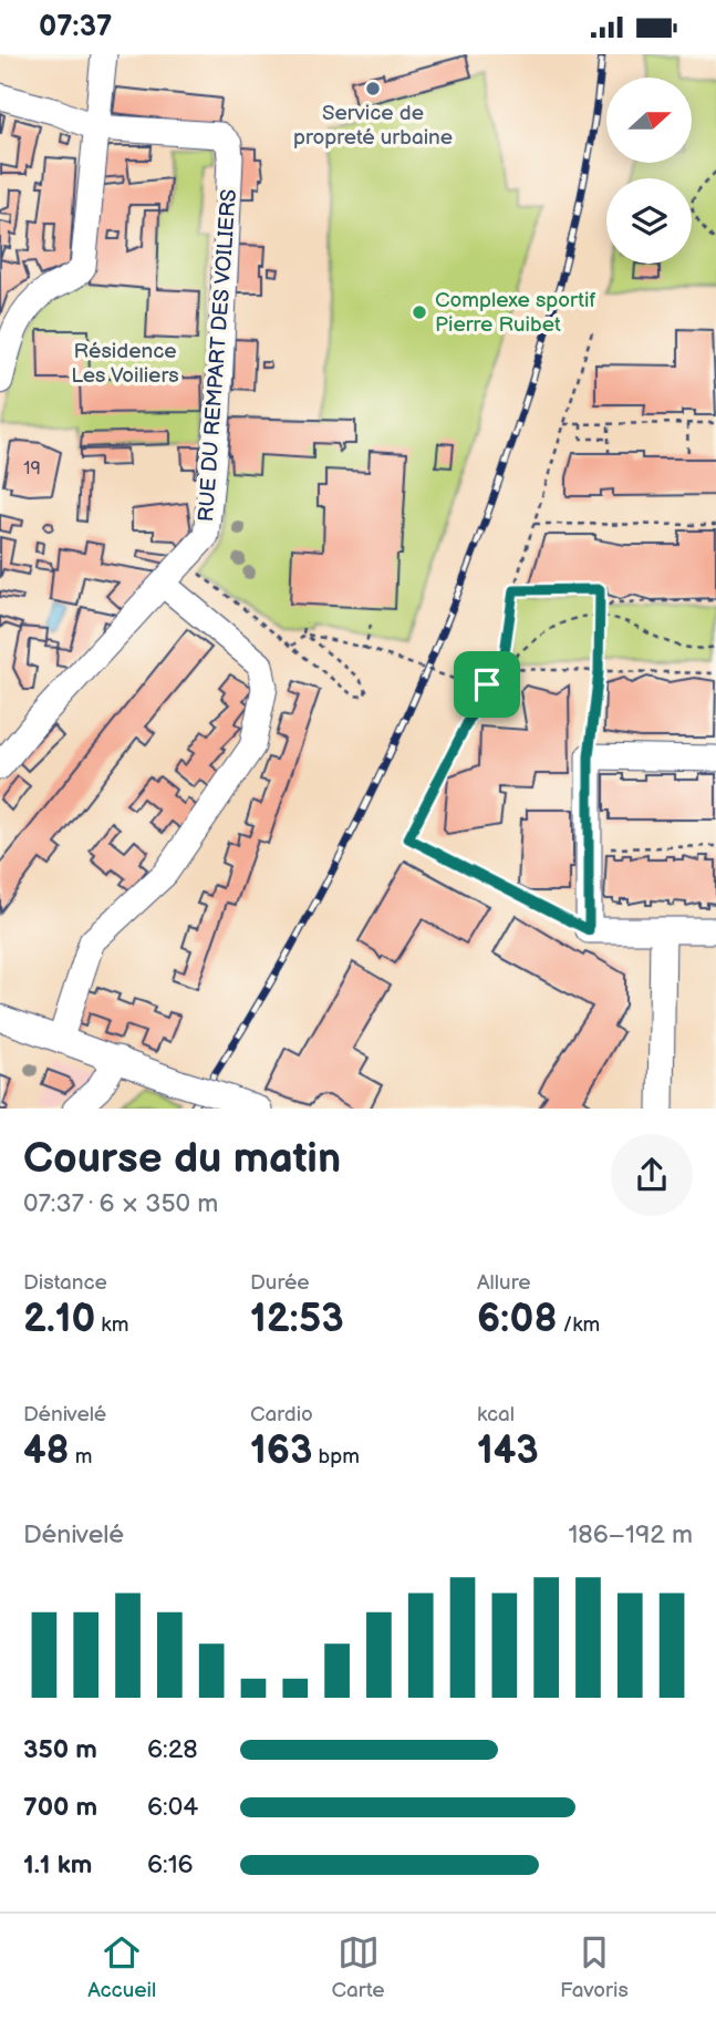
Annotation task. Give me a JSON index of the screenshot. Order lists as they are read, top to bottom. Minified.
{"streets":{"street":["RUE DU REMPART DES VOILIERS"]},"parks":["Résidence Les Voiliers"],"places":["Service de propreté urbaine","Complexe sportif Pierre Ruibet"],"house_numbers":["19"],"north":"right","page":{"status":"07:37","heading":["Course du matin","07:37 · 6 × 350 m"],"stats":[["Distance","2.10 km"],["Durée","12:53"],["Allure","6:08 /km"],["Dénivelé","48 m"],["Cardio","163 bpm"],["kcal","143"]],"chart":["Dénivelé","186–192 m"],"list":[{"name":"350 m","note":"6:28"},{"name":"700 m","note":"6:04"},{"name":"1.1 km","note":"6:16"}],"tabs":["Accueil","Carte","Favoris"]}}
